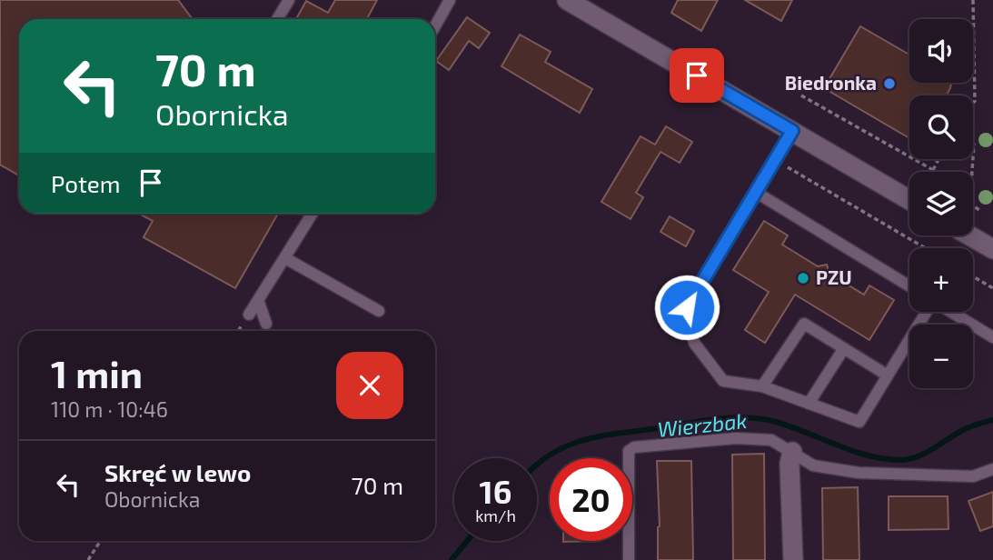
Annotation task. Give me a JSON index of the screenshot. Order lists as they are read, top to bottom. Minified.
{"water":["Wierzbak"],"places":["Biedronka","PZU"],"page":{"map_buttons":["+","−"],"turn":["70 m","Obornicka"],"then":"Potem","heading":["1 min","110 m · 10:46"],"list":[{"name":"Skręć w lewo","note":"Obornicka","value":"70 m"}],"speed":"16 km/h","limit":"20"}}
